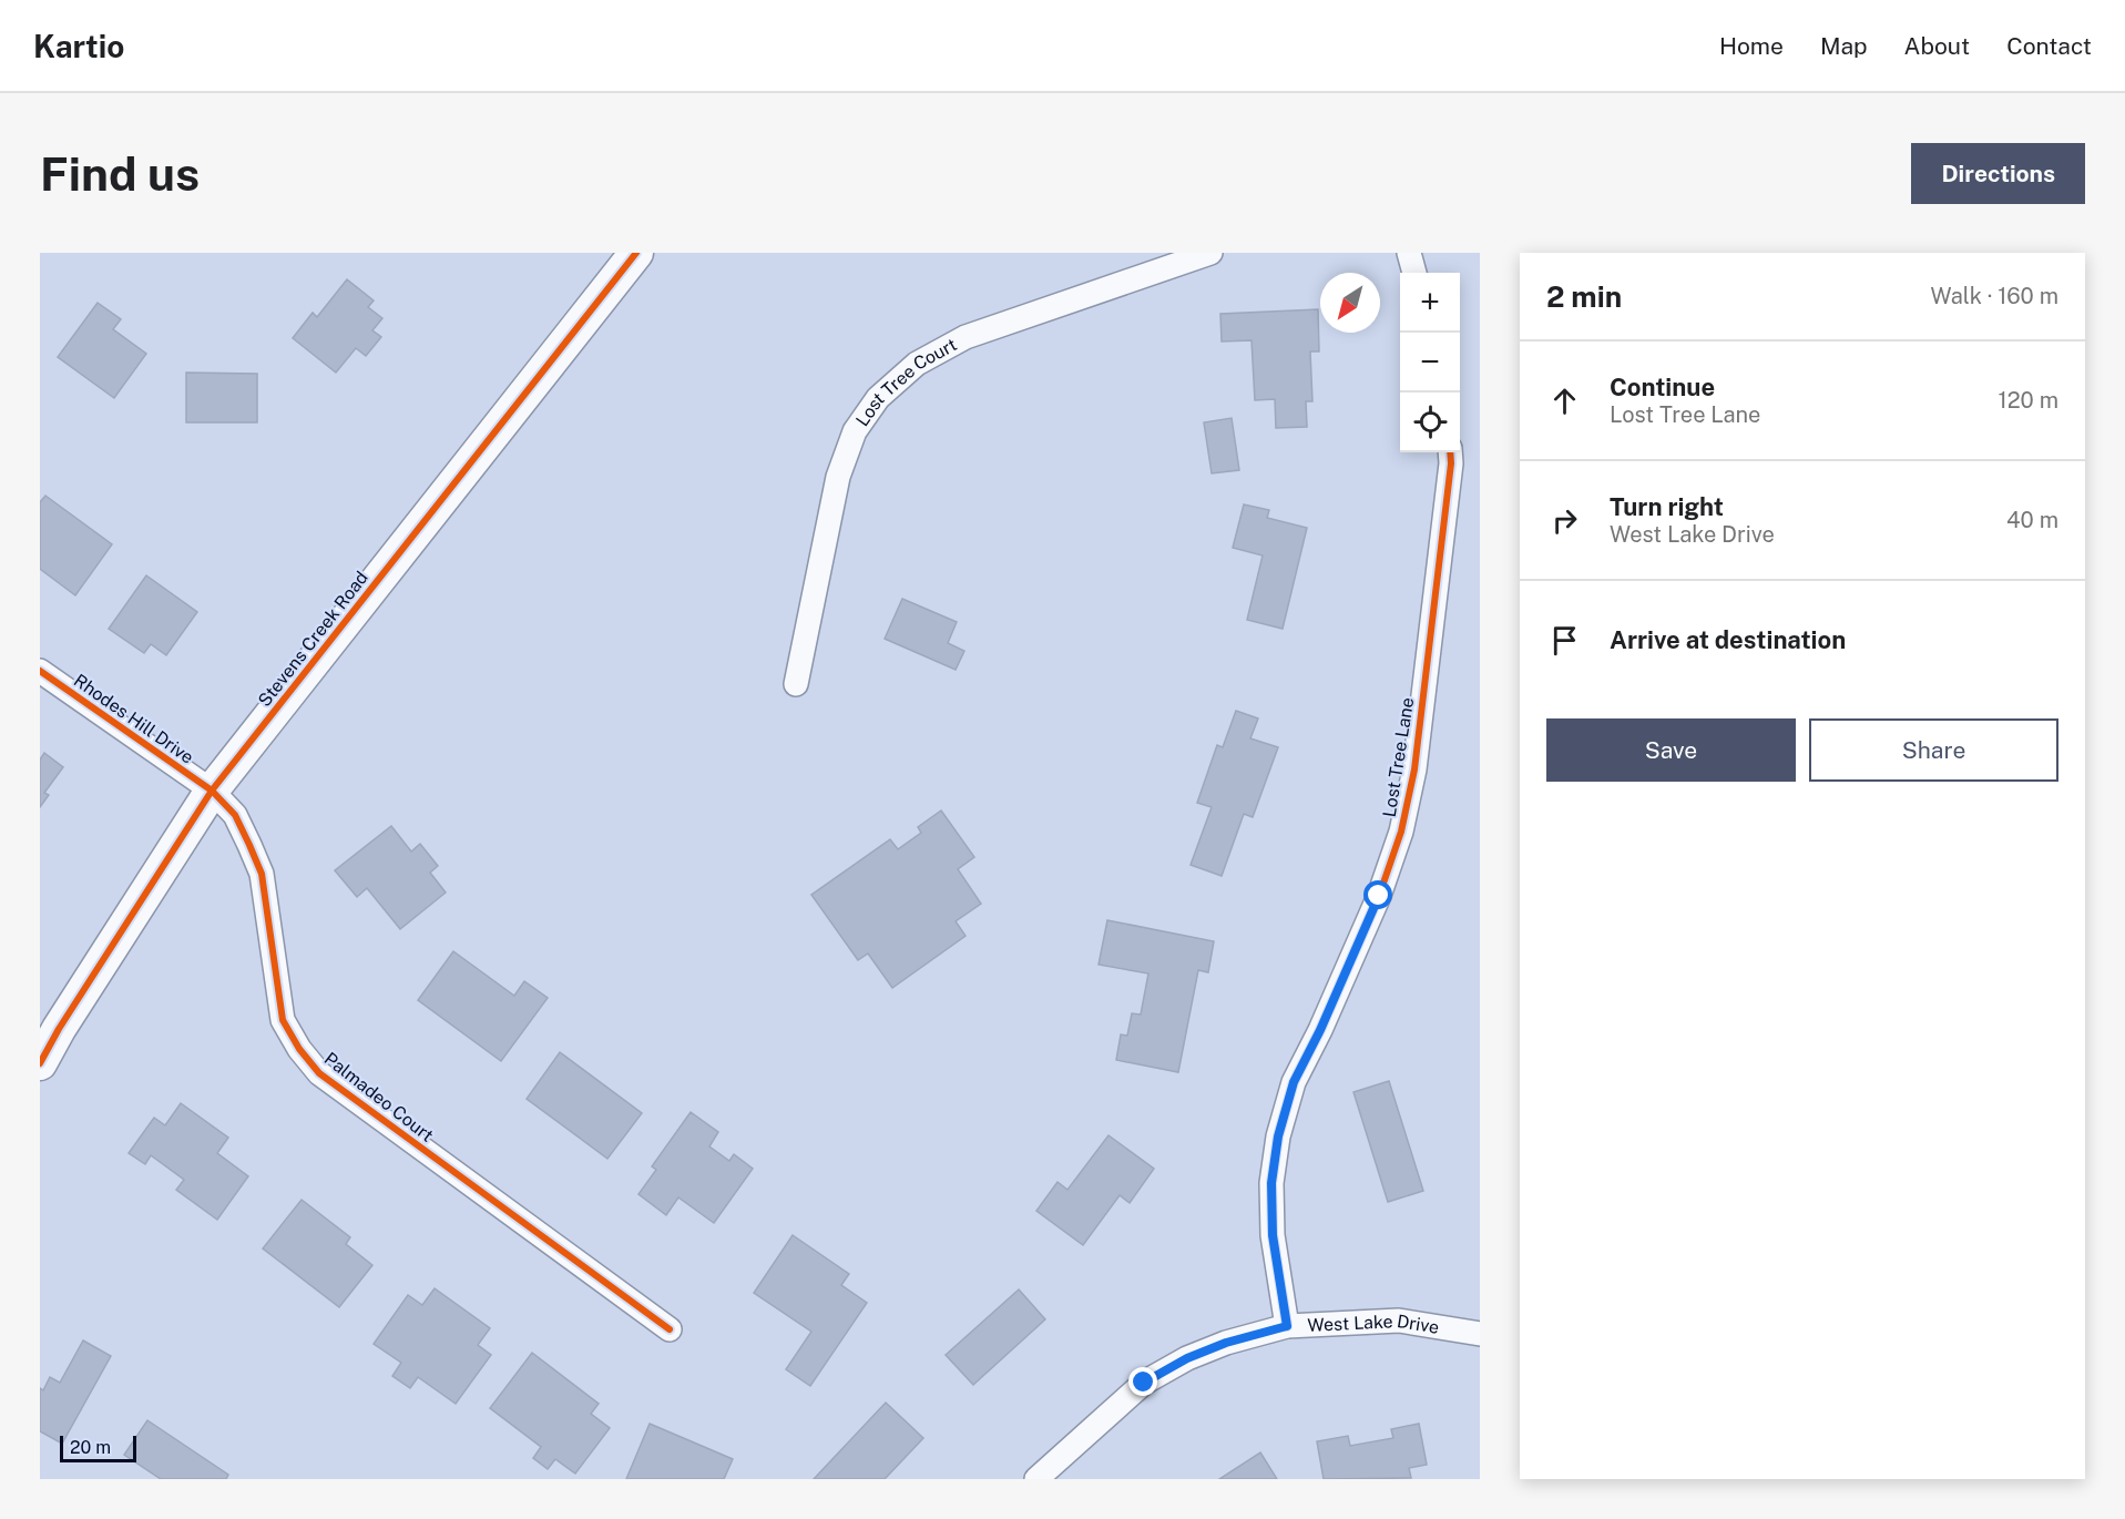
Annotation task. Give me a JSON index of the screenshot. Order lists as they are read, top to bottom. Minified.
{"streets":{"street":["Lost Tree Court","Stevens Creek Road","Rhodes Hill Drive","Lost Tree Lane","Palmadeo Court","West Lake Drive"]},"crossings":[["Stevens Creek Road","Rhodes Hill Drive"],["Stevens Creek Road","Palmadeo Court"],["Rhodes Hill Drive","Palmadeo Court"],["Lost Tree Lane","West Lake Drive"]],"scale_bar":"20 m","north":"bottom left","page":{"header":"Kartio","nav":["Home","Map","About","Contact"],"buttons":["Directions",["Save","Share"]],"title":"Find us","heading":["2 min","Walk · 160 m"],"map_buttons":["+","−"],"list":[["Continue","Lost Tree Lane","120 m"],["Turn right","West Lake Drive","40 m"],"Arrive at destination"],"scale":"20 m"}}
